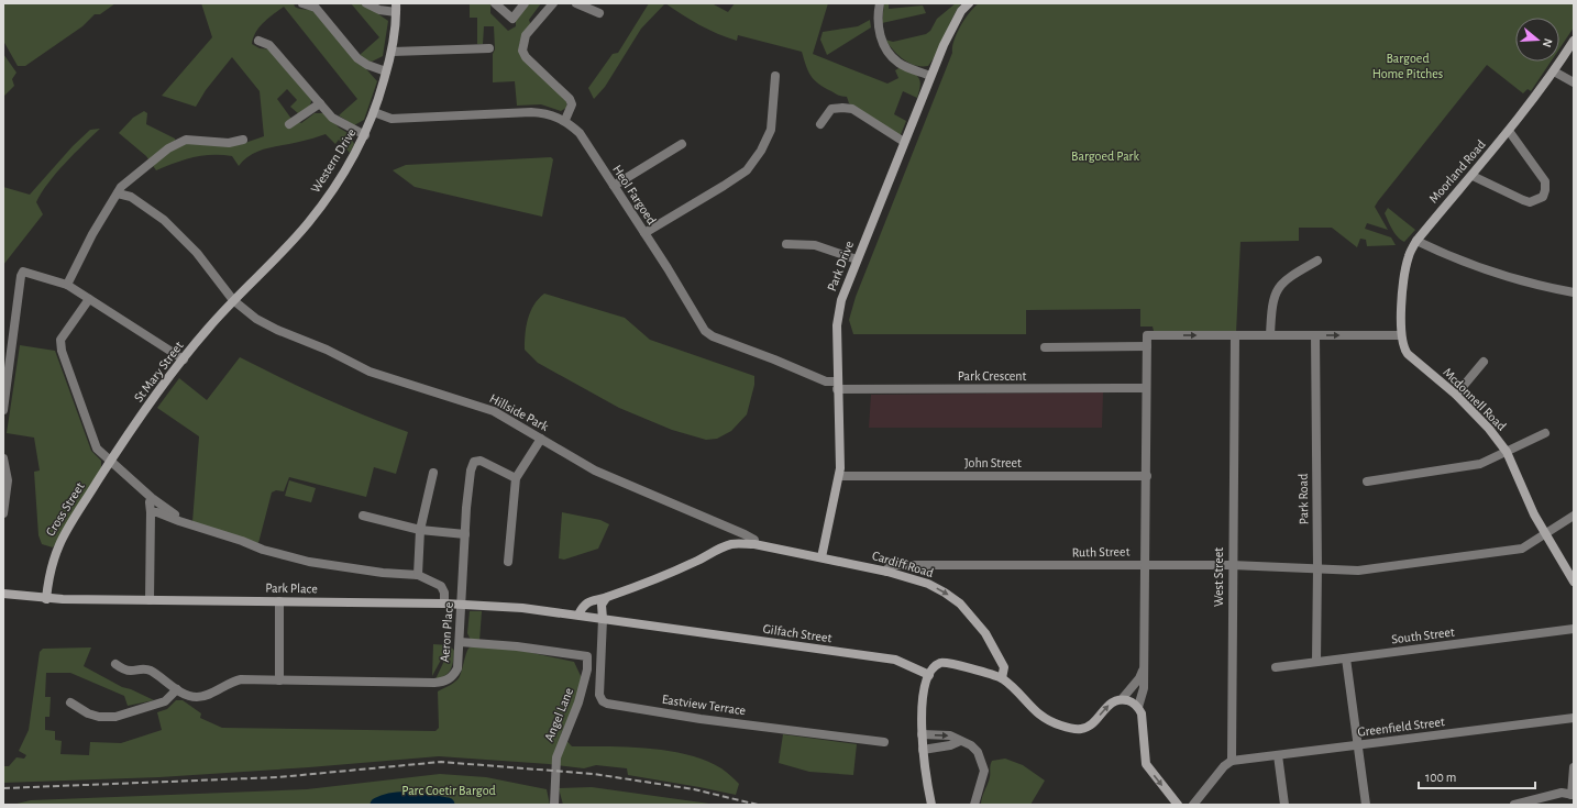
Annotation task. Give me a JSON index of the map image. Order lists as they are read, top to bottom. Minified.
{"streets":{"street":["Western Drive","Moorland Road","Heol Fargoed","Park Drive","St Mary Street","Park Crescent","Mcdonnell Road","Hillside Park","John Street","Park Road","Cross Street","Ruth Street","Cardiff Road","West Street","Park Place","Aeron Place","Gilfach Street","South Street","Eastview Terrace","Angel Lane","Greenfield Street"]},"crossings":[["Western Drive","Heol Fargoed"],["Western Drive","St Mary Street"],["Western Drive","Hillside Park"],["Moorland Road","Mcdonnell Road"],["Heol Fargoed","Park Drive"],["Heol Fargoed","Park Crescent"],["Park Drive","Park Crescent"],["Park Drive","John Street"],["Park Drive","Cardiff Road"],["St Mary Street","Hillside Park"],["St Mary Street","Cross Street"],["Mcdonnell Road","Ruth Street"],["Hillside Park","Cardiff Road"],["Park Road","Ruth Street"],["Park Road","South Street"],["Cross Street","Park Place"],["Ruth Street","Cardiff Road"],["Ruth Street","West Street"],["West Street","Greenfield Street"],["Park Place","Aeron Place"],["Park Place","Gilfach Street"],["Aeron Place","Angel Lane"],["Gilfach Street","Eastview Terrace"]],"one_way":["Cardiff Road"],"parks":["Bargoed Home Pitches","Bargoed Park","Parc Coetir Bargod"],"scale_bar":"100 m","north":"right"}
